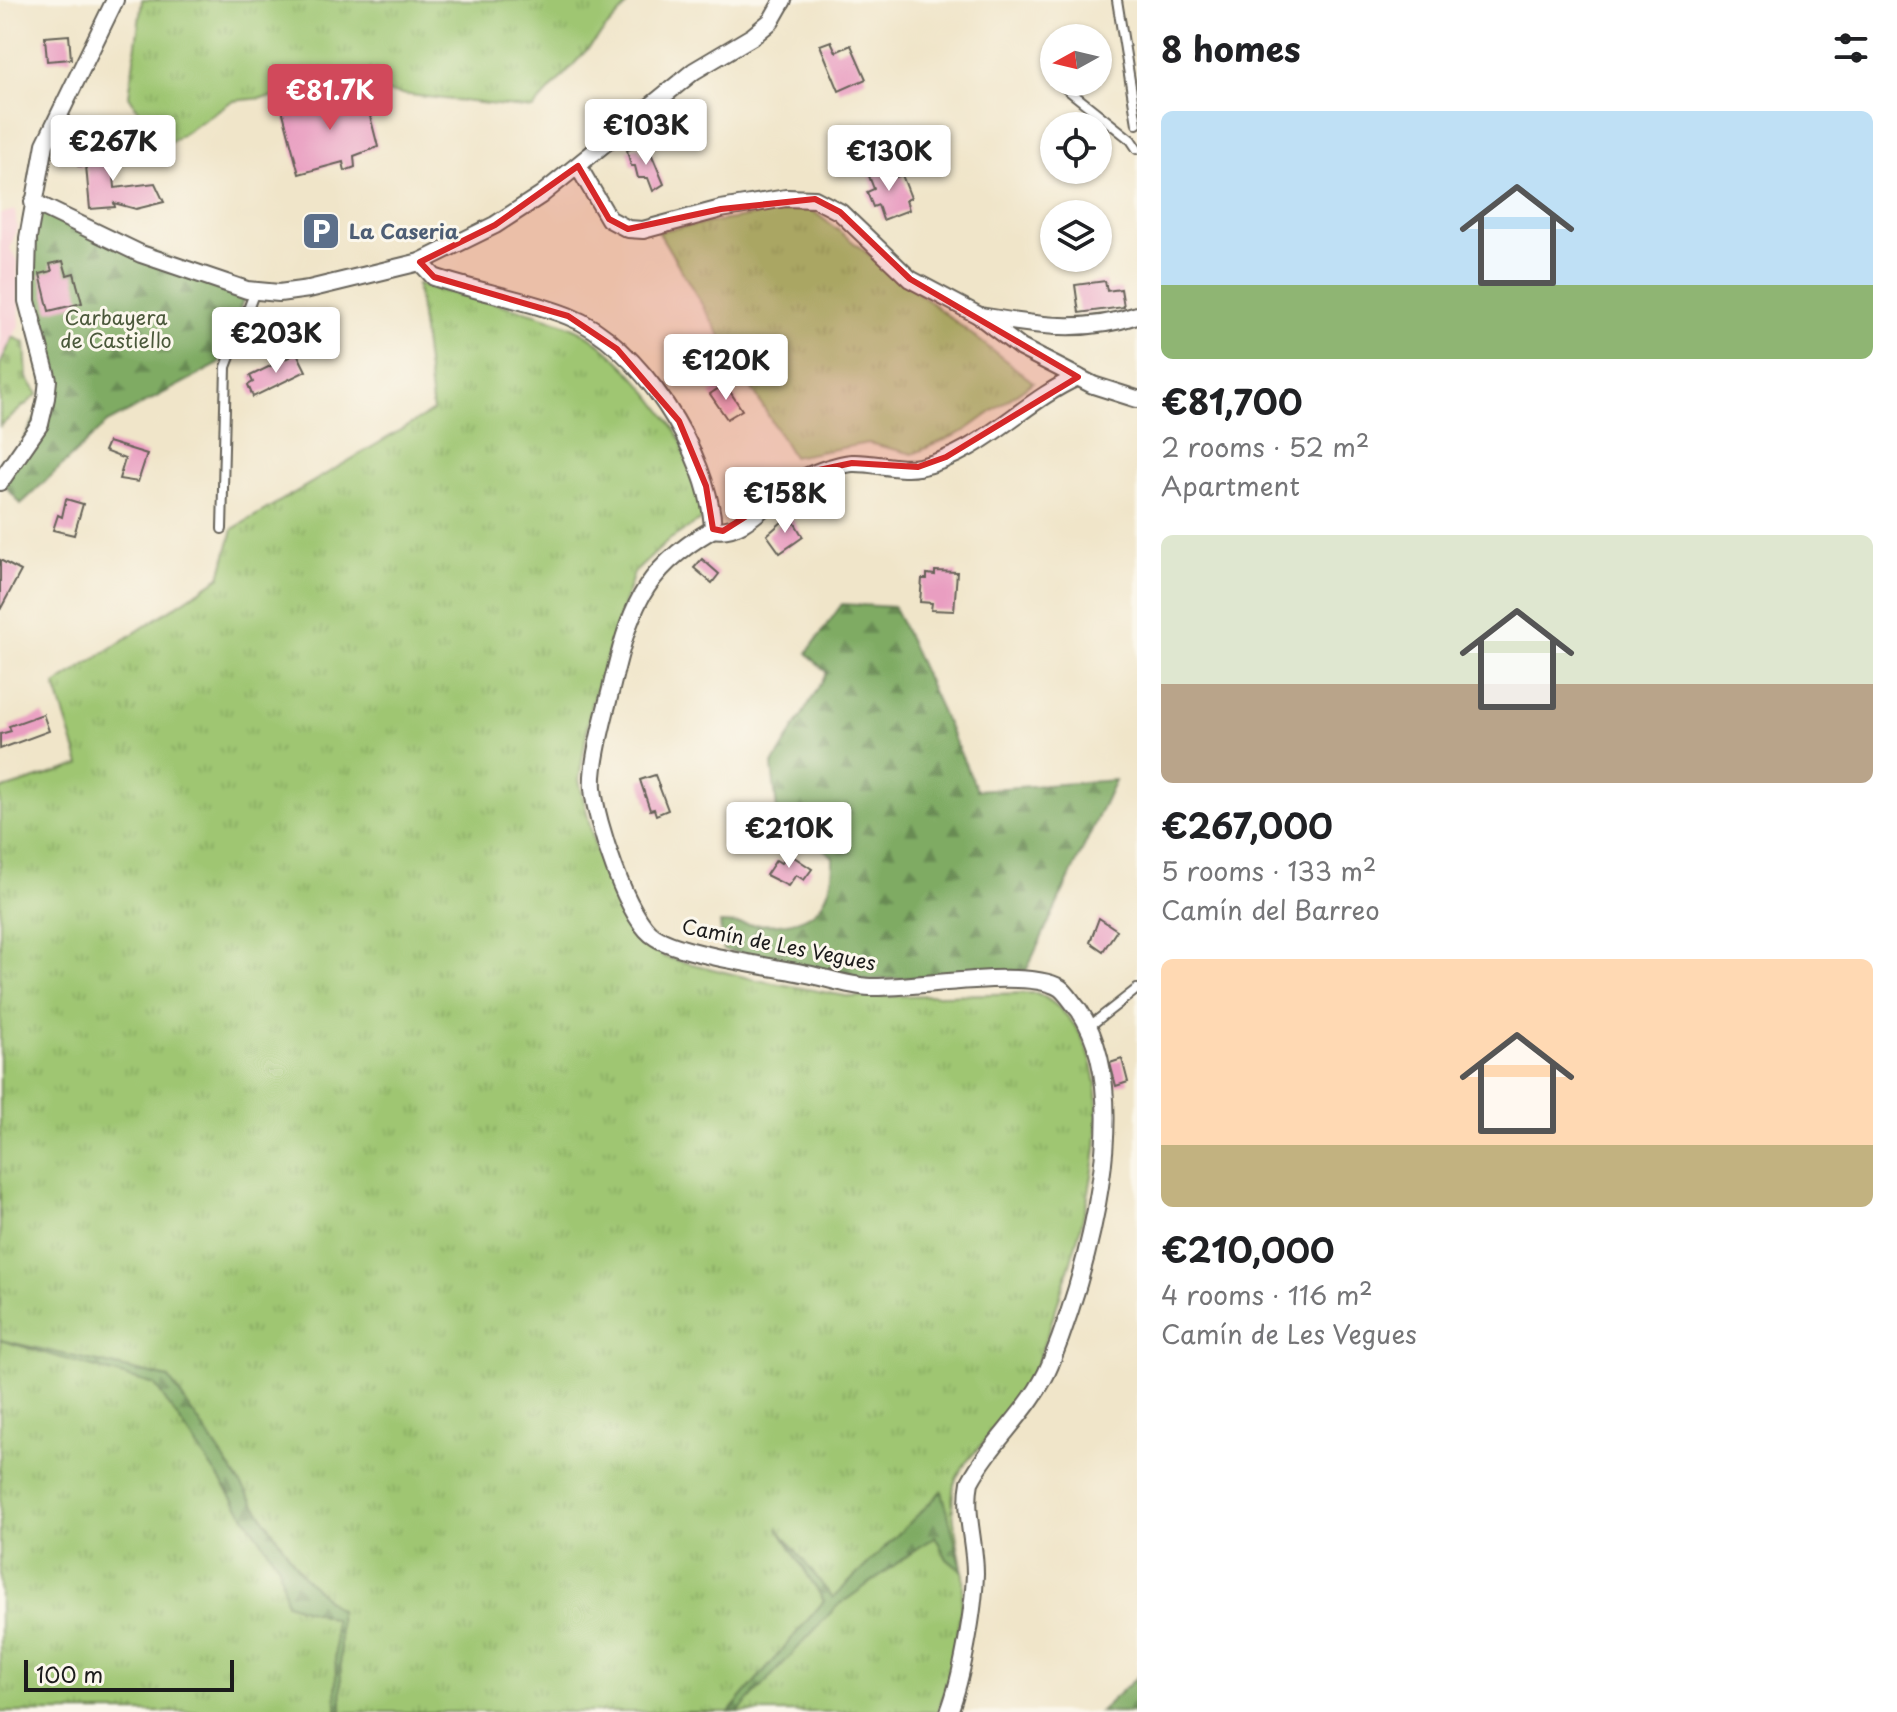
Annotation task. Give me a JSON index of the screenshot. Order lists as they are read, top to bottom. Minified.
{"streets":{"street":["Camín de Les Vegues"]},"parks":["Carbayera de Castiello"],"places":{"parking":["La Caseria"]},"scale_bar":"100 m","north":"left","page":{"heading":"8 homes","price":["€81.7K","€103K","€267K","€130K","€203K","€120K","€158K","€210K"],"list":[{"name":"€81,700","note":"2 rooms · 52 m² · Apartment"},{"name":"€267,000","note":"5 rooms · 133 m² · Camín del Barreo"},{"name":"€210,000","note":"4 rooms · 116 m² · Camín de Les Vegues"}],"scale":"100 m"}}
